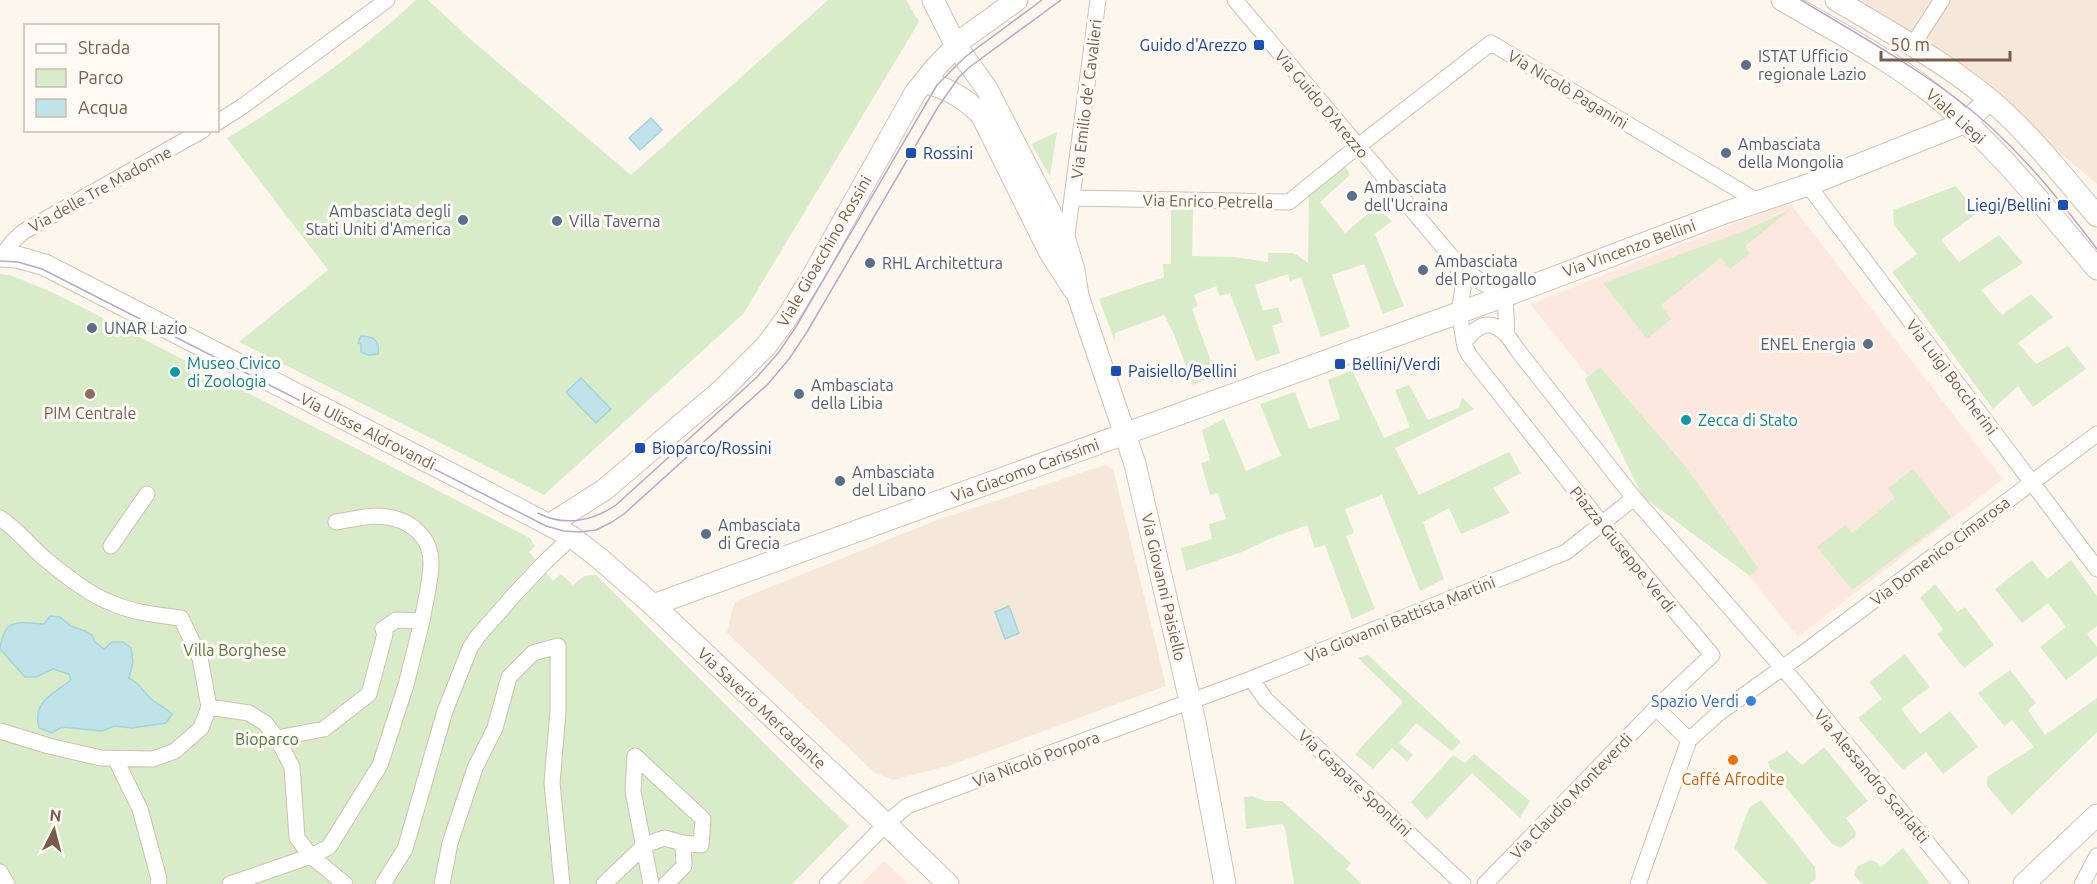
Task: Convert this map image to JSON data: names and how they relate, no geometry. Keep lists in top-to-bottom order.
{
  "streets": {
    "street": [
      "Via Nicolò Paganini",
      "Via Emilio de' Cavalieri",
      "Via Guido D'Arezzo",
      "Viale Liegi",
      "Via delle Tre Madonne",
      "Via Enrico Petrella",
      "Via Vincenzo Bellini",
      "Viale Gioacchino Rossini",
      "Via Luigi Boccherini",
      "Via Ulisse Aldrovandi",
      "Via Giacomo Carissimi",
      "Piazza Giuseppe Verdi",
      "Via Domenico Cimarosa",
      "Via Giovanni Paisiello",
      "Via Giovanni Battista Martini",
      "Via Saverio Mercadante",
      "Via Nicolò Porpora",
      "Via Alessandro Scarlatti",
      "Via Gaspare Spontini",
      "Via Claudio Monteverdi"
    ]
  },
  "crossings": [
    ["Via Nicolò Paganini", "Via Guido D'Arezzo"],
    ["Via Nicolò Paganini", "Via Enrico Petrella"],
    ["Via Nicolò Paganini", "Via Vincenzo Bellini"],
    ["Via Emilio de' Cavalieri", "Via Enrico Petrella"],
    ["Via Emilio de' Cavalieri", "Via Giovanni Paisiello"],
    ["Via Guido D'Arezzo", "Via Enrico Petrella"],
    ["Via Guido D'Arezzo", "Via Vincenzo Bellini"],
    ["Via Guido D'Arezzo", "Piazza Giuseppe Verdi"],
    ["Viale Liegi", "Via Vincenzo Bellini"],
    ["Via delle Tre Madonne", "Via Ulisse Aldrovandi"],
    ["Via Vincenzo Bellini", "Via Luigi Boccherini"],
    ["Via Vincenzo Bellini", "Via Giacomo Carissimi"],
    ["Via Vincenzo Bellini", "Piazza Giuseppe Verdi"],
    ["Via Vincenzo Bellini", "Via Giovanni Paisiello"],
    ["Viale Gioacchino Rossini", "Via Ulisse Aldrovandi"],
    ["Viale Gioacchino Rossini", "Via Giovanni Paisiello"],
    ["Via Luigi Boccherini", "Via Domenico Cimarosa"],
    ["Via Ulisse Aldrovandi", "Via Saverio Mercadante"],
    ["Via Giacomo Carissimi", "Via Giovanni Paisiello"],
    ["Via Giacomo Carissimi", "Via Saverio Mercadante"],
    ["Piazza Giuseppe Verdi", "Via Giovanni Battista Martini"],
    ["Piazza Giuseppe Verdi", "Via Claudio Monteverdi"],
    ["Via Domenico Cimarosa", "Via Alessandro Scarlatti"],
    ["Via Giovanni Paisiello", "Via Giovanni Battista Martini"],
    ["Via Giovanni Paisiello", "Via Nicolò Porpora"],
    ["Via Giovanni Battista Martini", "Via Nicolò Porpora"],
    ["Via Giovanni Battista Martini", "Via Gaspare Spontini"],
    ["Via Saverio Mercadante", "Via Nicolò Porpora"]
  ],
  "parks": ["Villa Borghese", "Bioparco"],
  "places": {
    "transit": [
      "Guido d'Arezzo",
      "Rossini",
      "Liegi/Bellini",
      "Bellini/Verdi",
      "Paisiello/Bellini",
      "Bioparco/Rossini"
    ],
    "other": [
      "ISTAT Ufficio regionale Lazio",
      "Ambasciata della Mongolia",
      "Ambasciata dell'Ucraina",
      "Ambasciata degli Stati Uniti d'America",
      "Villa Taverna",
      "RHL Architettura",
      "Ambasciata del Portogallo",
      "UNAR Lazio",
      "ENEL Energia",
      "Museo Civico di Zoologia",
      "PIM Centrale",
      "Ambasciata della Libia",
      "Zecca di Stato",
      "Ambasciata del Libano",
      "Ambasciata di Grecia",
      "Spazio Verdi",
      "Caffé Afrodite"
    ]
  },
  "legend": ["Strada", "Parco", "Acqua"],
  "scale_bar": "50 m",
  "north": "top"
}
